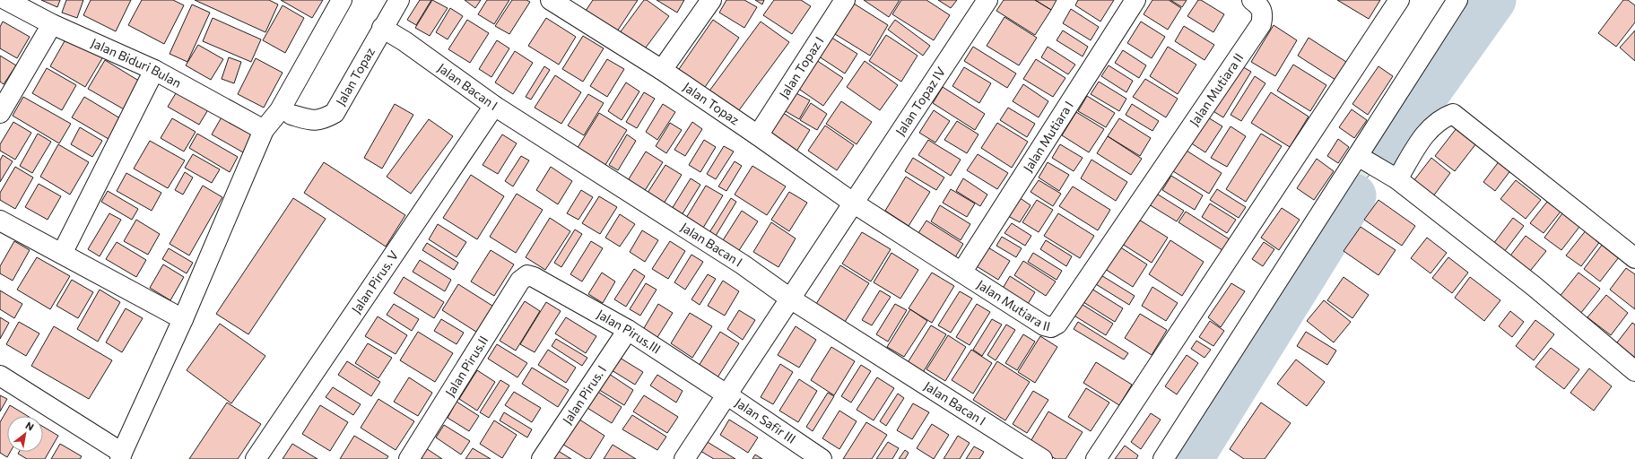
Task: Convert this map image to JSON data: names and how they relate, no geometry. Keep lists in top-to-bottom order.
{
  "streets": {
    "street": [
      "Jalan Biduri Bulan",
      "Jalan Topaz I",
      "Jalan Topaz",
      "Jalan Bacan I",
      "Jalan Mutiara II",
      "Jalan Topaz IV",
      "Jalan Mutiara I",
      "Jalan Pirus. V",
      "Jalan Pirus.III",
      "Jalan Pirus.II",
      "Jalan Pirus. I",
      "Jalan Safir III"
    ]
  },
  "crossings": [
    ["Jalan Topaz I", "Jalan Topaz"],
    ["Jalan Topaz", "Jalan Bacan I"],
    ["Jalan Topaz", "Jalan Mutiara II"],
    ["Jalan Topaz", "Jalan Topaz IV"],
    ["Jalan Bacan I", "Jalan Pirus. V"],
    ["Jalan Mutiara II", "Jalan Topaz IV"],
    ["Jalan Mutiara II", "Jalan Mutiara I"],
    ["Jalan Pirus.III", "Jalan Pirus.II"],
    ["Jalan Pirus.III", "Jalan Pirus. I"],
    ["Jalan Pirus.III", "Jalan Safir III"]
  ],
  "north": "top right"
}
